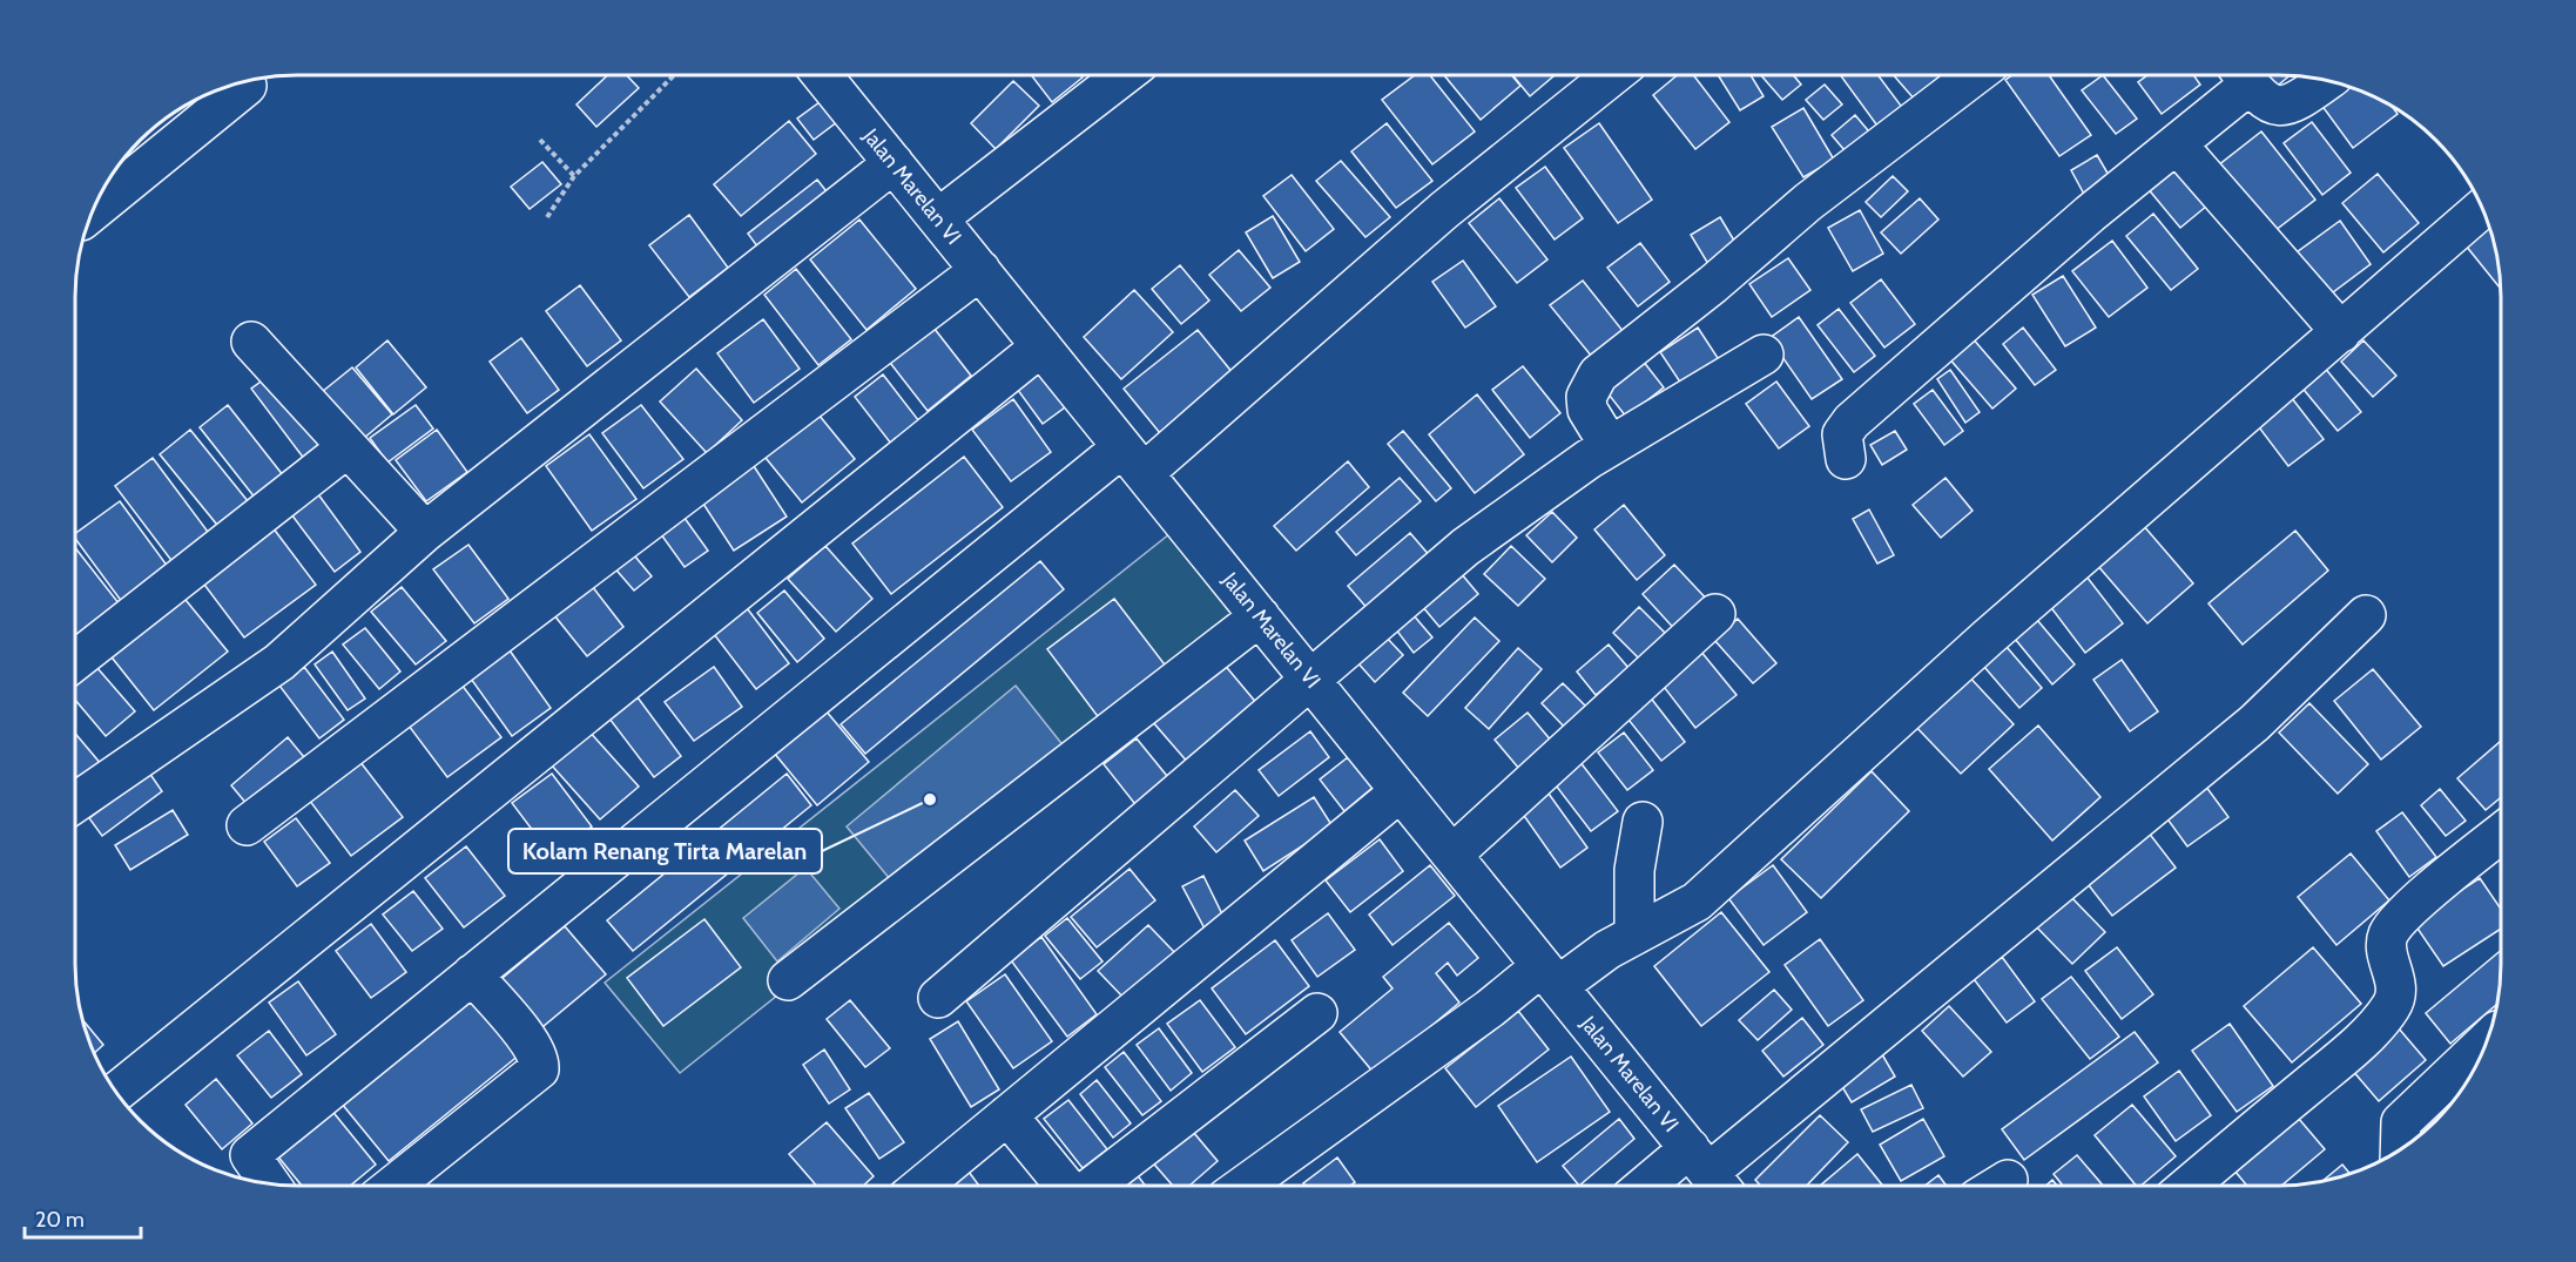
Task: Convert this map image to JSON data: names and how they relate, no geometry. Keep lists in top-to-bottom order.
{
  "streets": {
    "street": ["Jalan Marelan VI"]
  },
  "places": ["Kolam Renang Tirta Marelan"],
  "scale_bar": "20 m"
}
